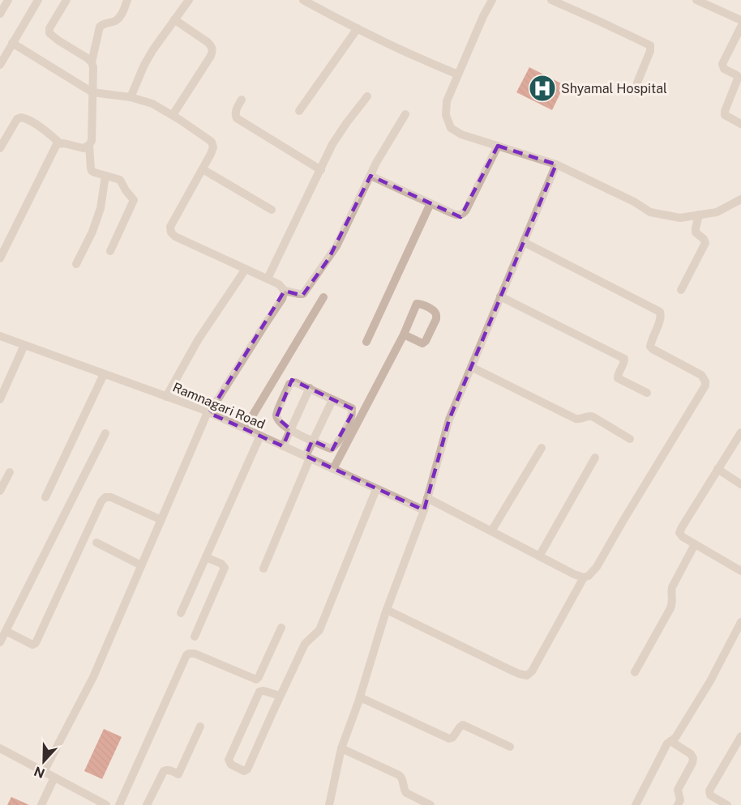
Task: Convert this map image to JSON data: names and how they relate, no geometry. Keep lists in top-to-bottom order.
{
  "streets": {
    "street": ["Ramnagari Road"]
  },
  "places": {
    "hospital": ["Shyamal Hospital"]
  },
  "north": "bottom"
}
